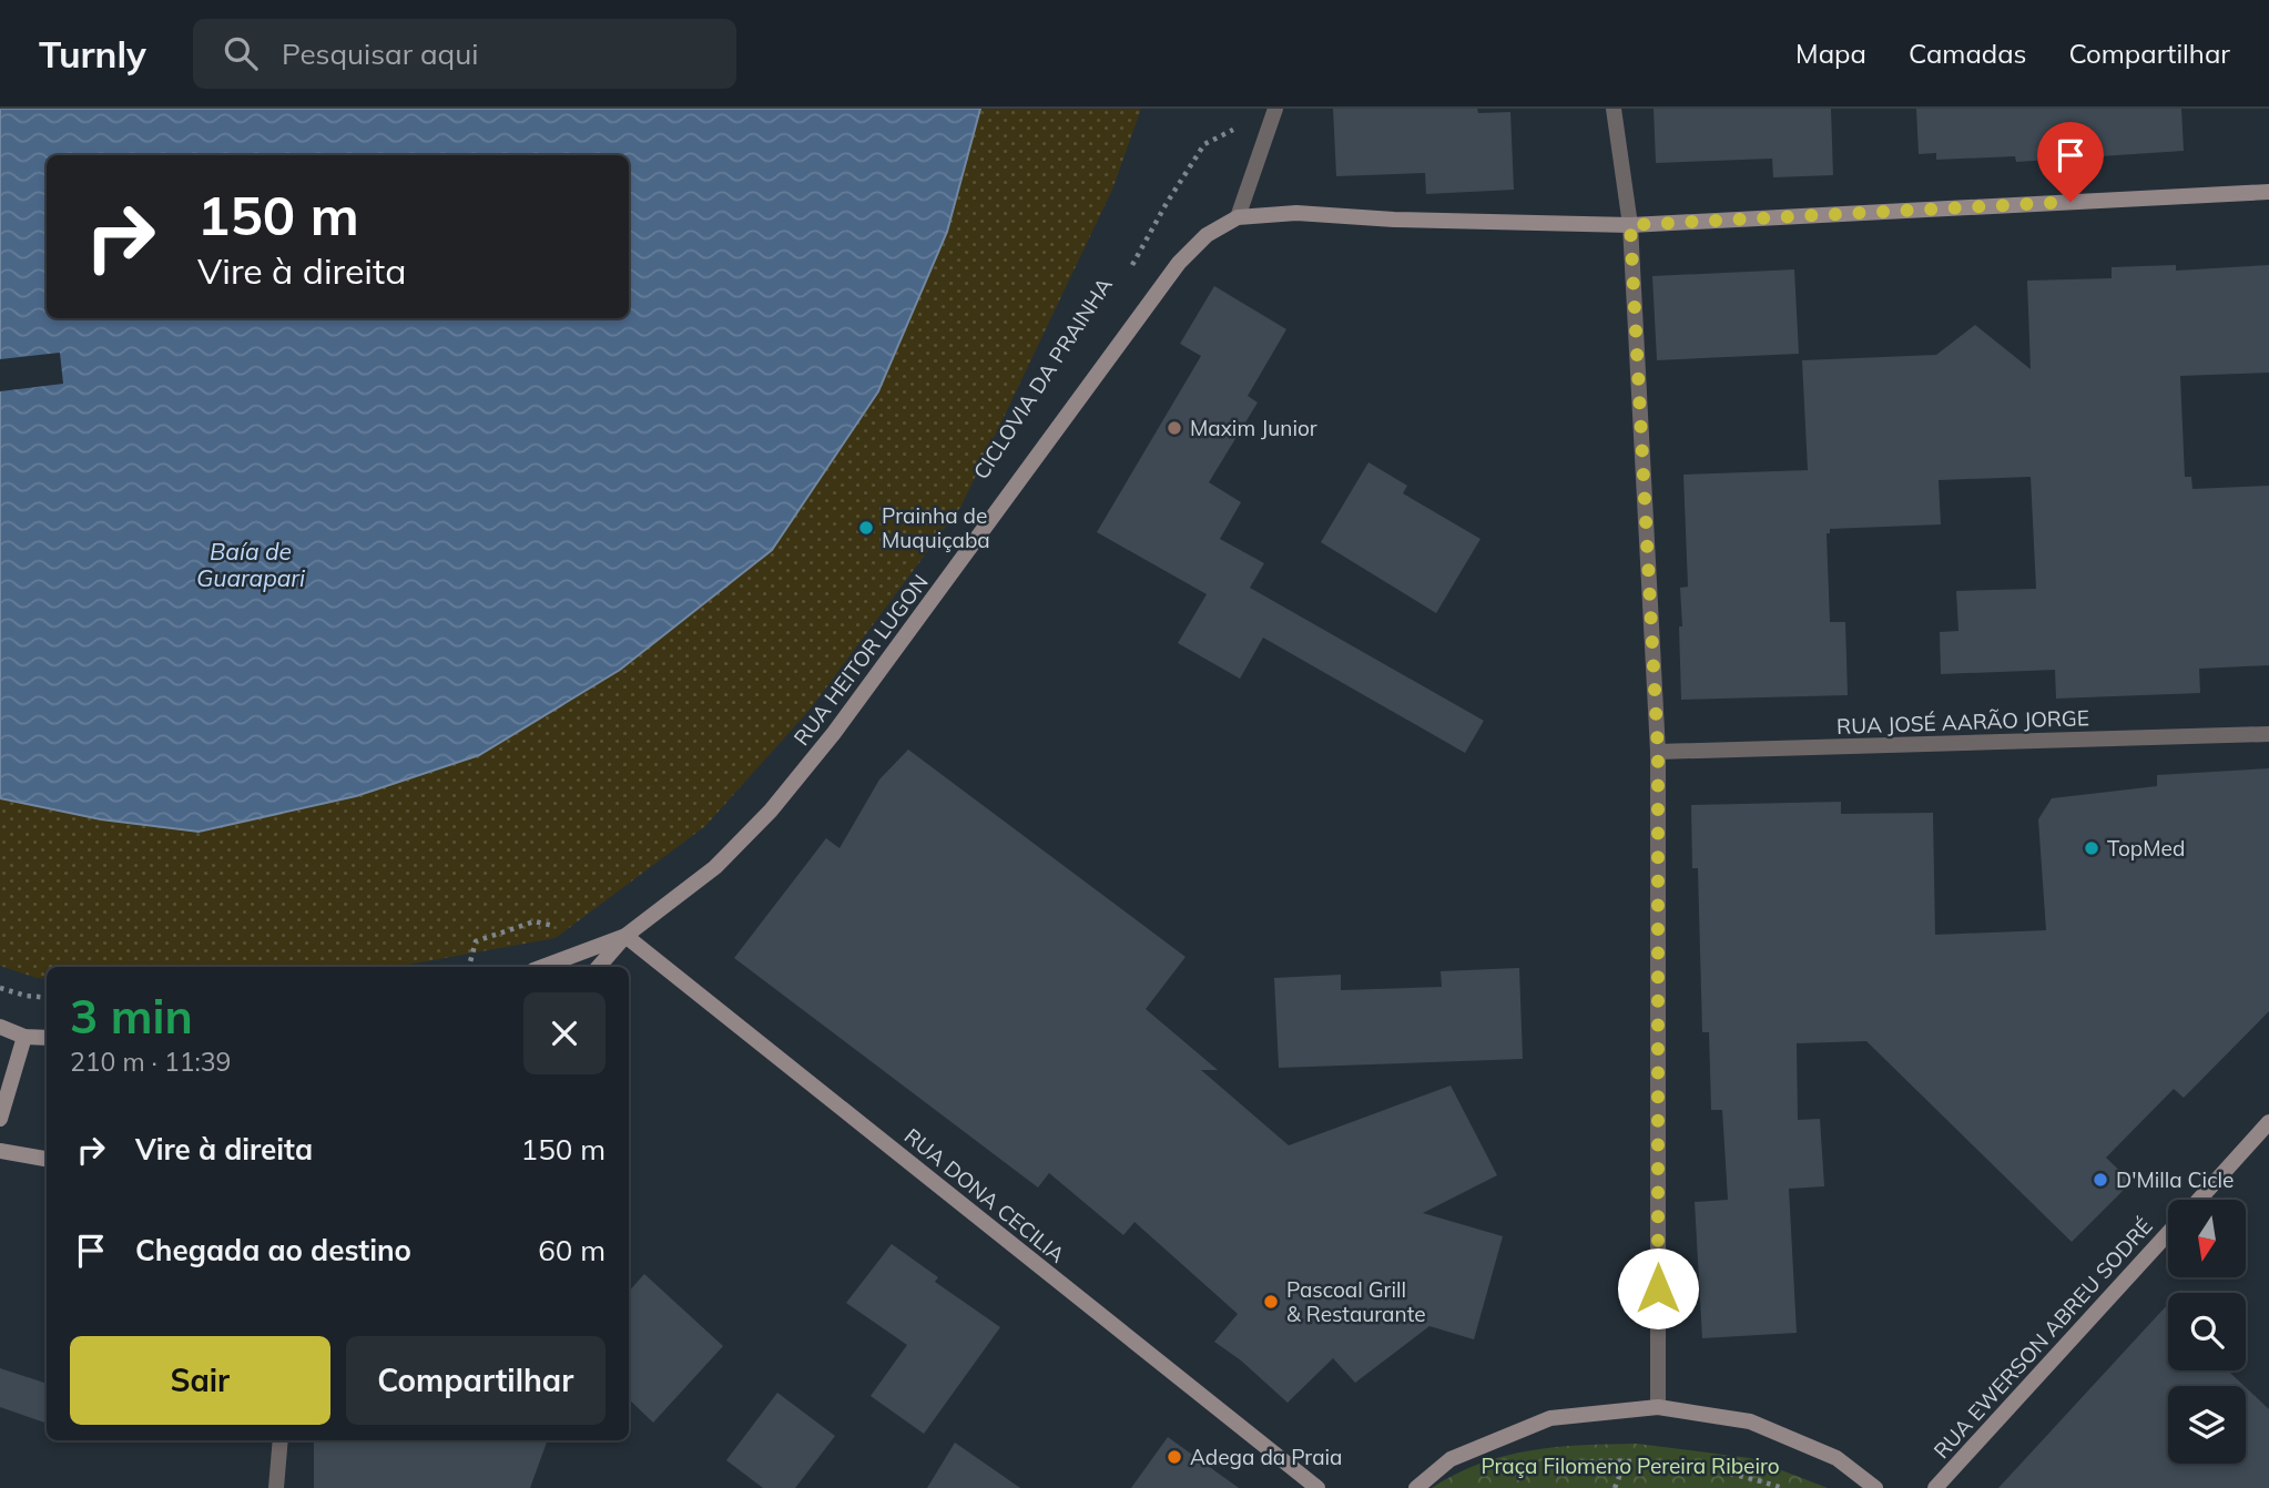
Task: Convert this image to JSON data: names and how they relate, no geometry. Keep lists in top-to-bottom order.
{
  "streets": {
    "street": [
      "RUA HEITOR LUGON",
      "RUA JOSÉ AARÃO JORGE",
      "RUA DONA CECILIA",
      "RUA EWERSON ABREU SODRÉ"
    ],
    "path": ["CICLOVIA DA PRAINHA"]
  },
  "crossings": [
    ["RUA HEITOR LUGON", "RUA DONA CECILIA"]
  ],
  "water": ["Baía de Guarapari"],
  "parks": ["Praça Filomeno Pereira Ribeiro"],
  "places": [
    "Maxim Junior",
    "Prainha de Muquiçaba",
    "TopMed",
    "D'Milla Cicle",
    "Pascoal Grill & Restaurante",
    "Adega da Praia"
  ],
  "north": "bottom",
  "page": {
    "header": "Turnly",
    "search": "Pesquisar aqui",
    "nav": ["Mapa", "Camadas", "Compartilhar"],
    "turn": ["150 m", "Vire à direita"],
    "heading": ["3 min", "210 m · 11:39"],
    "list": [
      {
        "name": "Vire à direita",
        "value": "150 m"
      },
      {
        "name": "Chegada ao destino",
        "value": "60 m"
      }
    ],
    "buttons": ["Sair", "Compartilhar"]
  }
}
